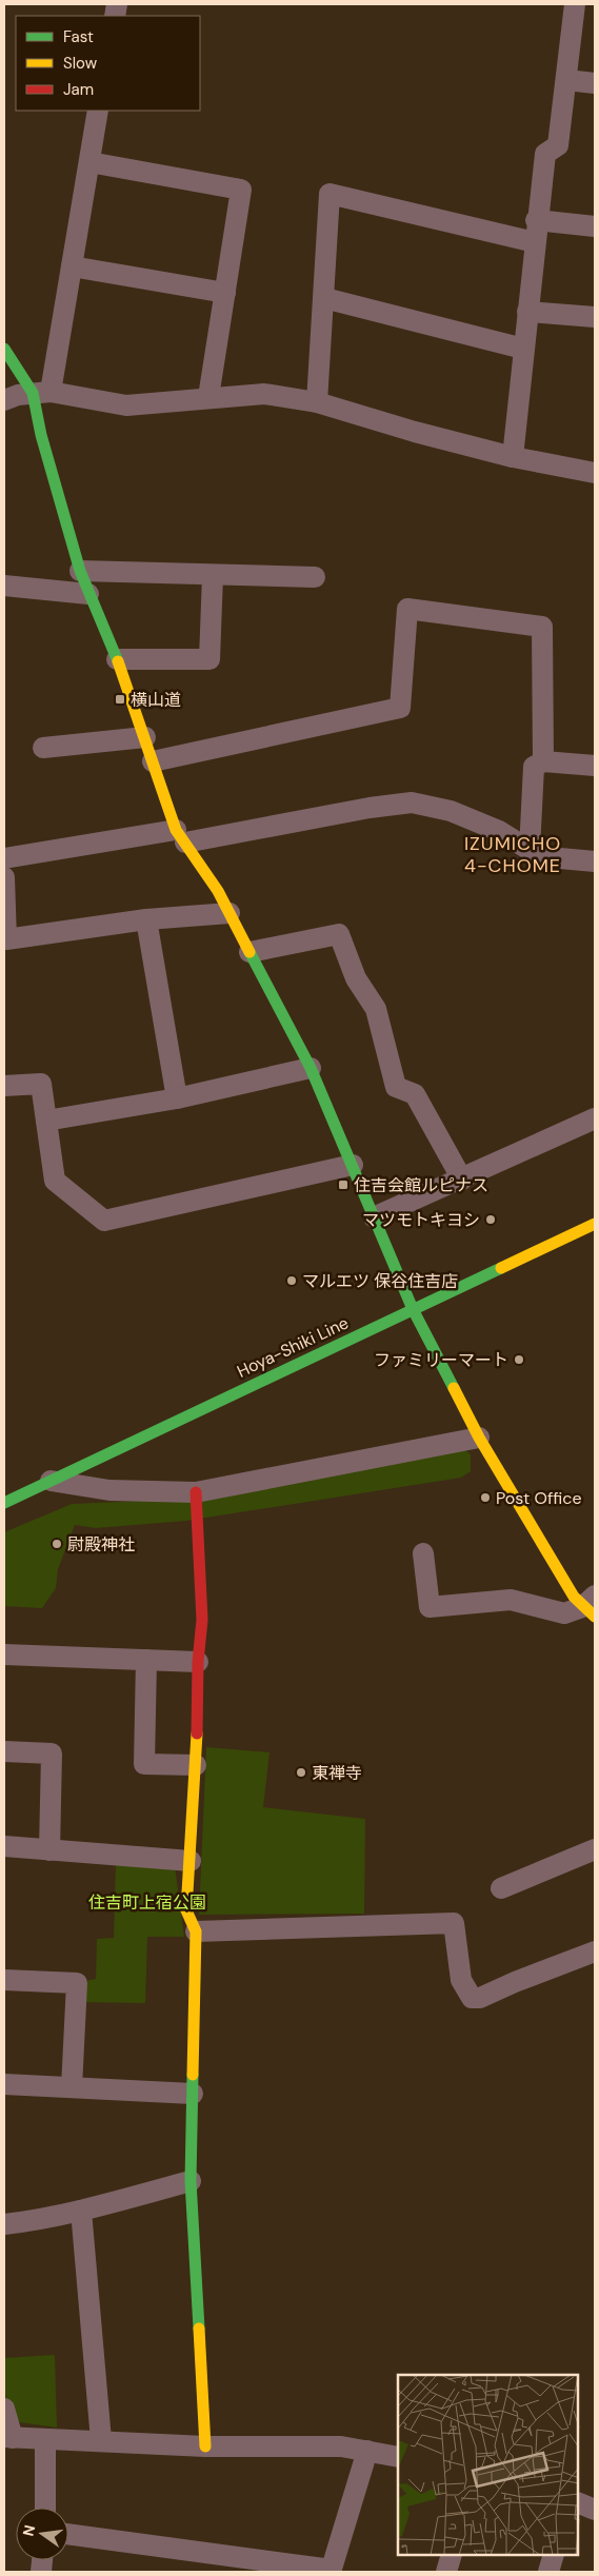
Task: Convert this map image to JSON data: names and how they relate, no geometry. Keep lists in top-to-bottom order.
{
  "streets": {
    "street": ["Hoya-Shiki Line"]
  },
  "districts": ["IZUMICHO 4-CHOME"],
  "parks": ["住吉町上宿公園"],
  "places": {
    "transit": ["横山道", "住吉会館ルピナス"],
    "other": [
      "マツモトキヨシ",
      "マルエツ 保谷住吉店",
      "ファミリーマート",
      "Post Office",
      "尉殿神社",
      "東禅寺"
    ]
  },
  "legend": ["Fast", "Slow", "Jam"],
  "north": "left"
}
